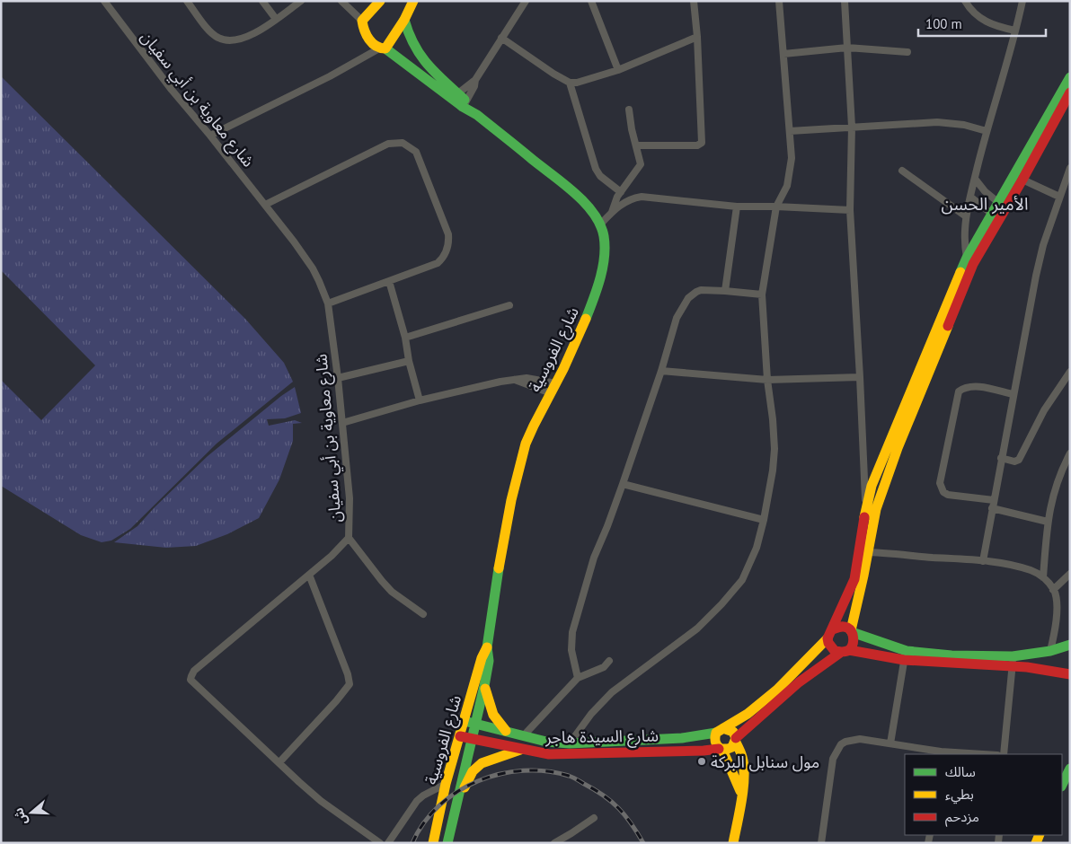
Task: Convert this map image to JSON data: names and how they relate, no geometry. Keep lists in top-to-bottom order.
{
  "streets": {
    "street": ["شارع معاوية بن أبي سفيان", "شارع الفروسية", "شارع السيدة هاجر"]
  },
  "crossings": [
    ["شارع الفروسية", "شارع السيدة هاجر"]
  ],
  "districts": ["الأمير الحسن"],
  "places": ["مول سنابل البركة"],
  "legend": ["سالك", "بطيء", "مزدحم"],
  "scale_bar": "100 m",
  "north": "left"
}
